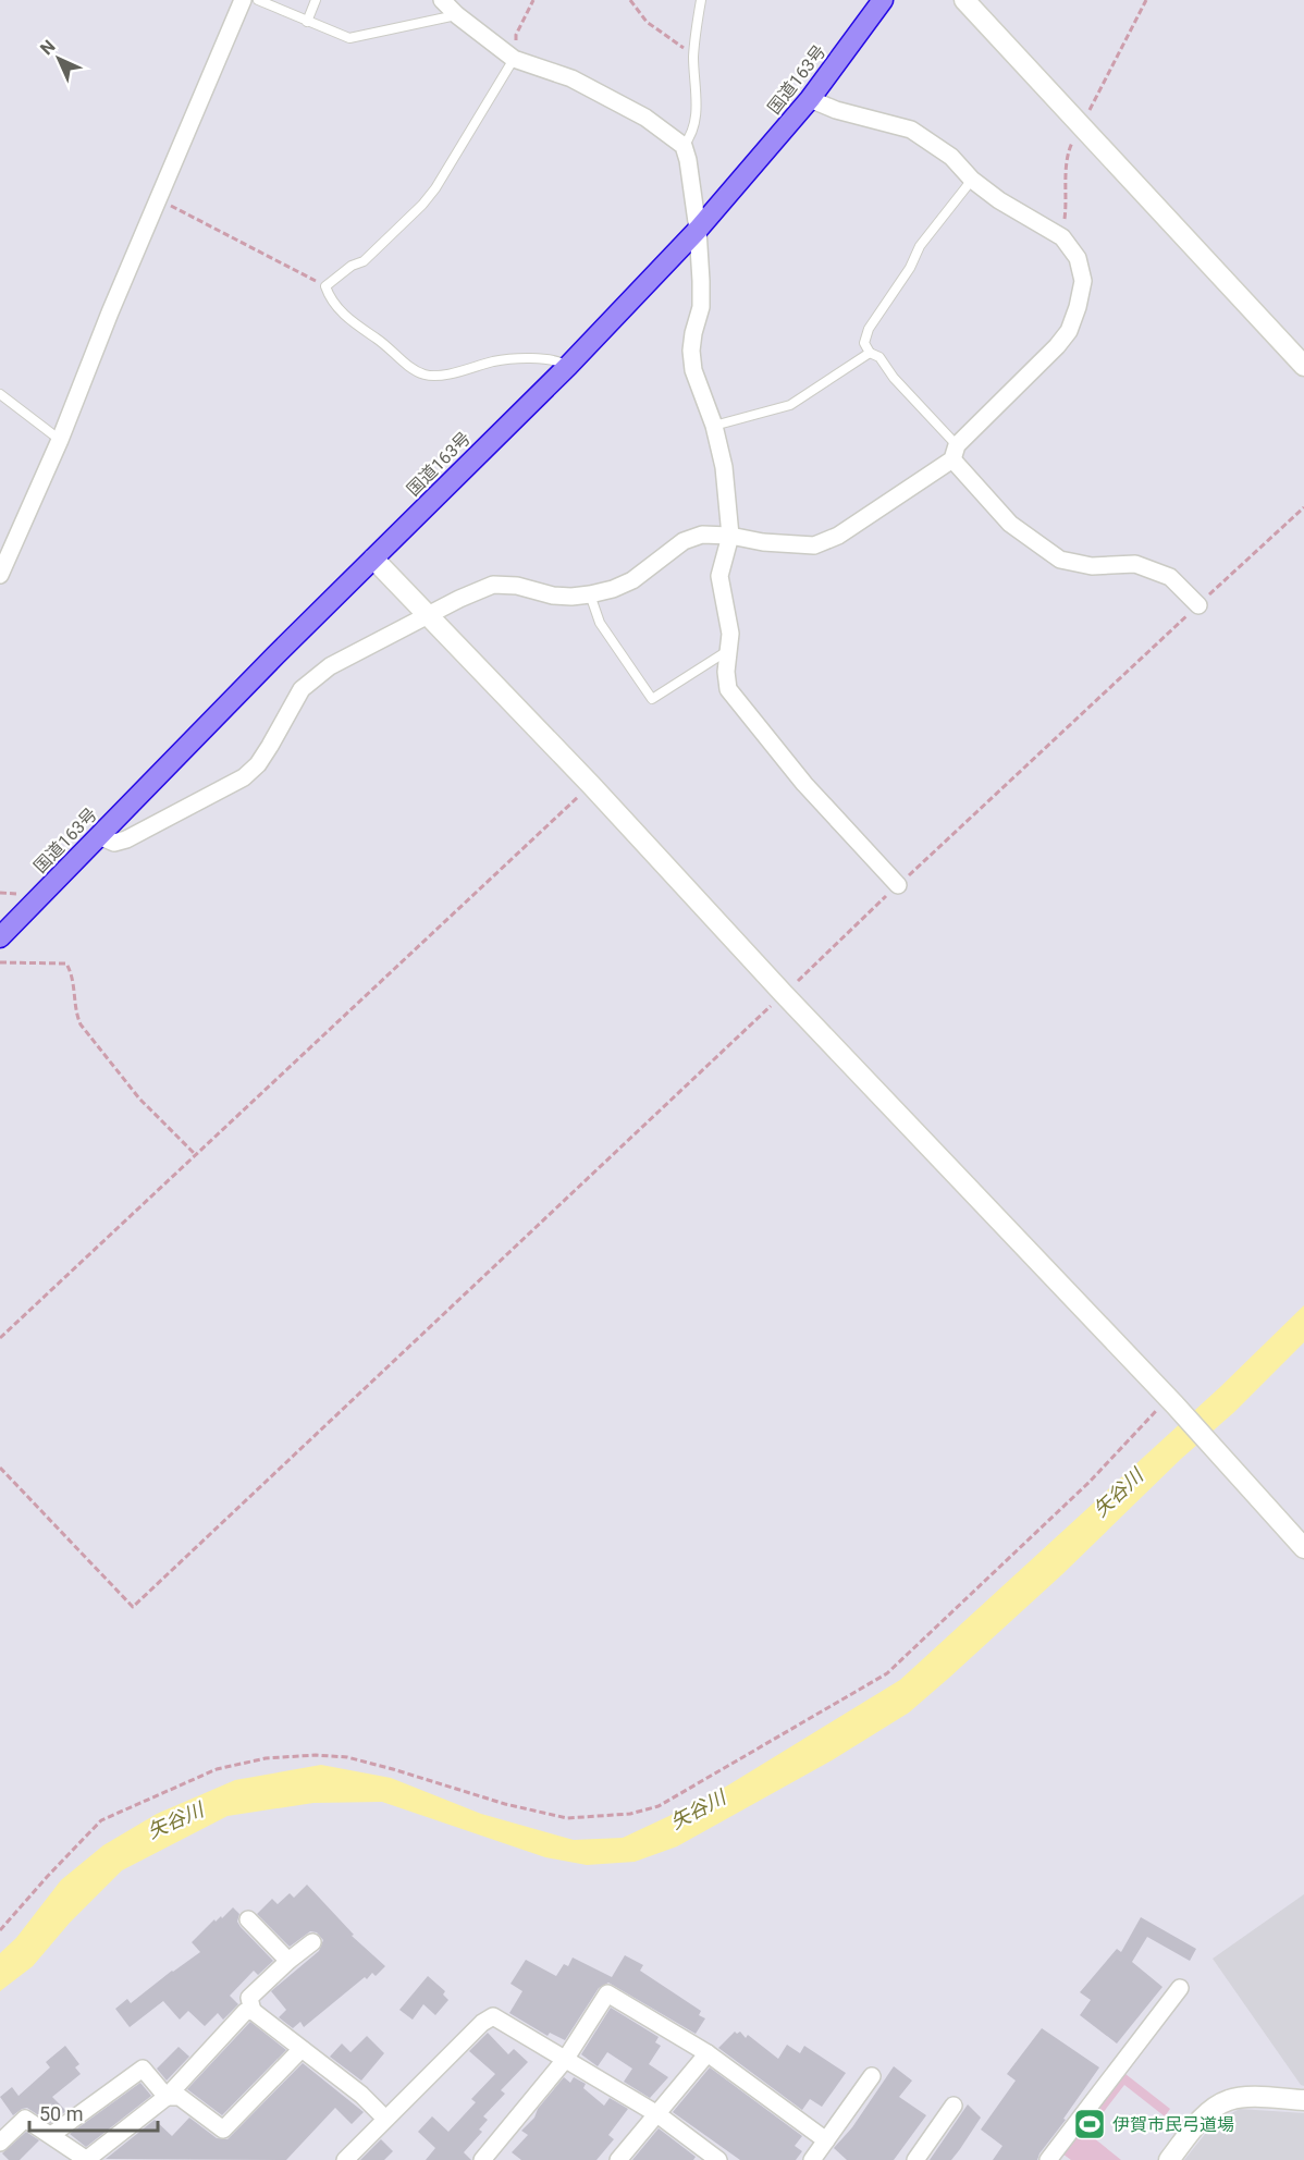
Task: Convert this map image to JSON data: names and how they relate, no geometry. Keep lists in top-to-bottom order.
{
  "streets": {
    "highway": ["国道163号"]
  },
  "water": ["矢谷川"],
  "places": {
    "sports": ["伊賀市民弓道場"]
  },
  "scale_bar": "50 m",
  "north": "top left"
}
